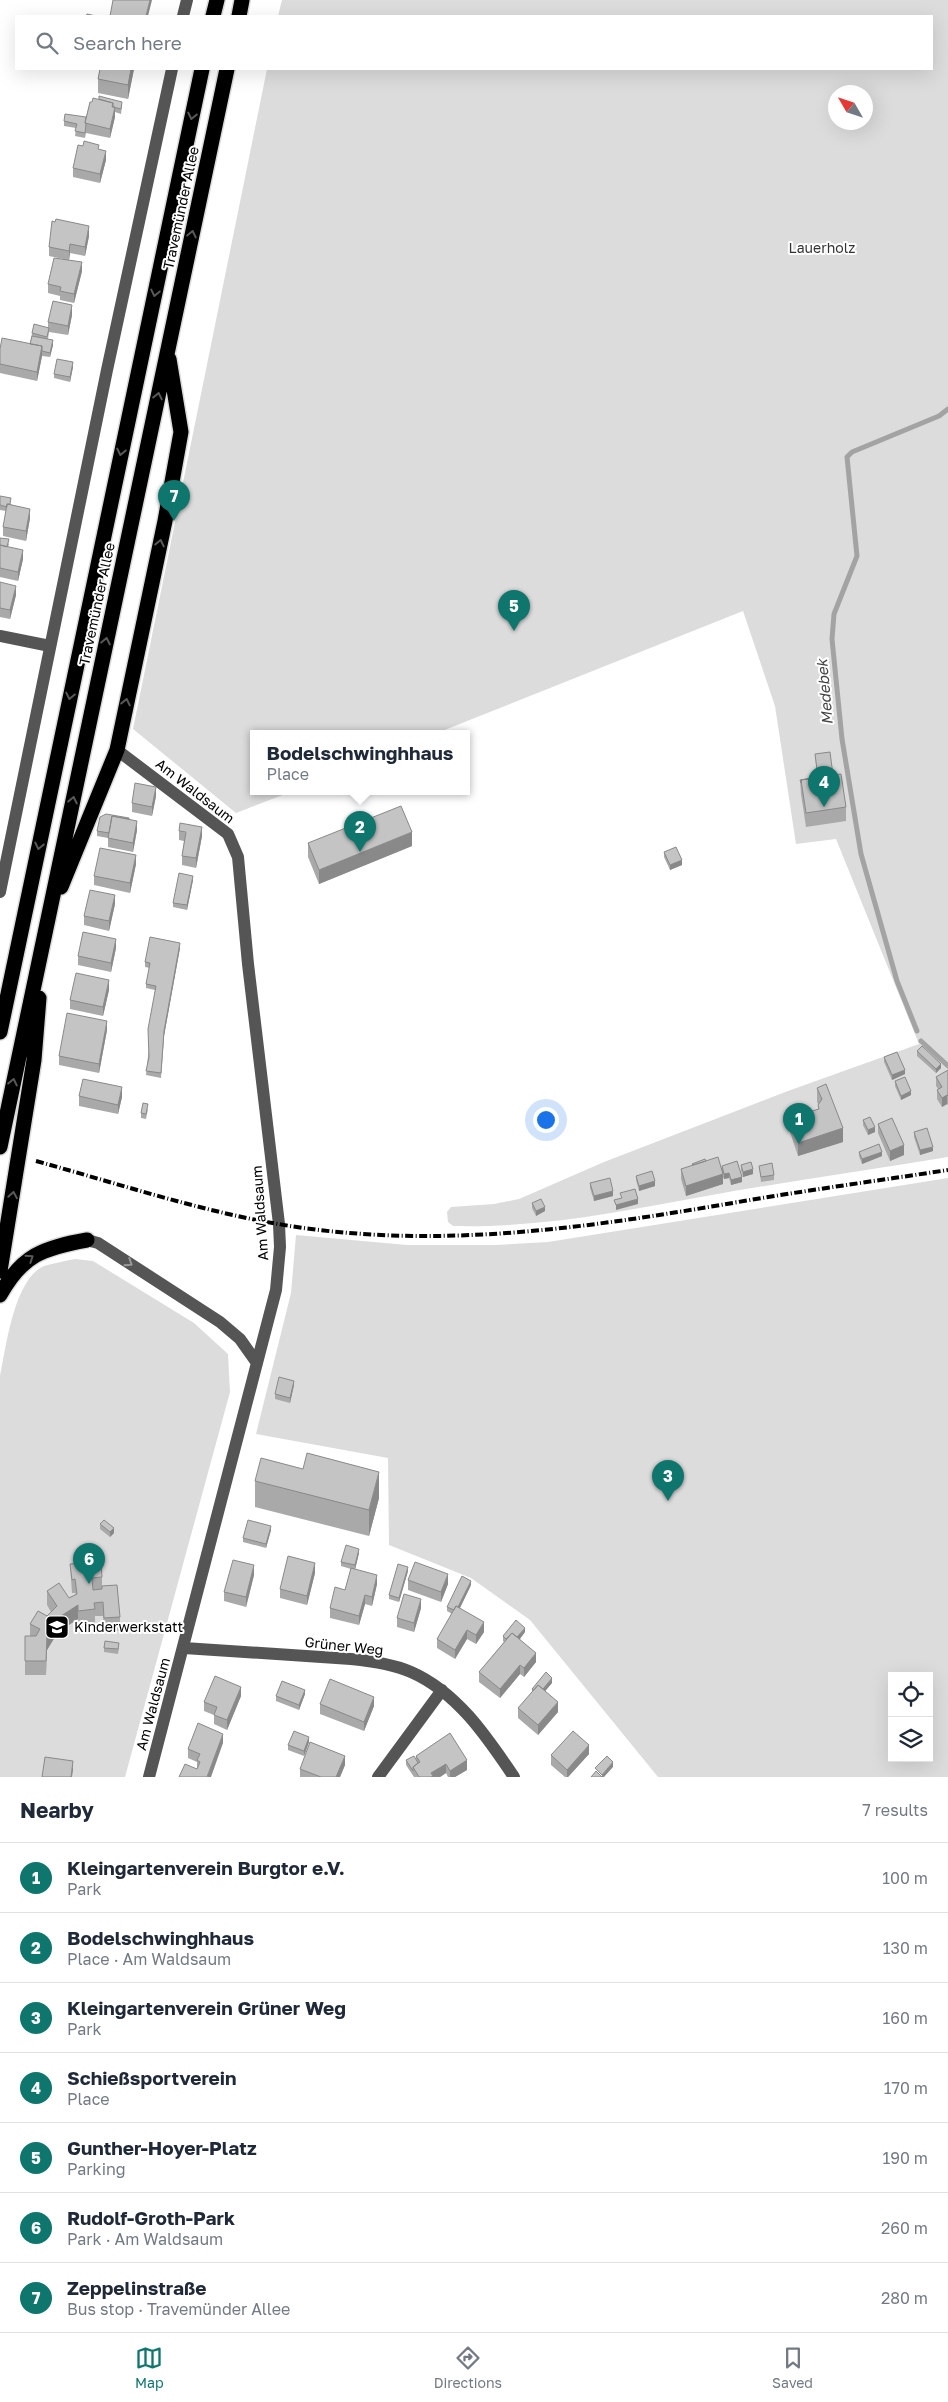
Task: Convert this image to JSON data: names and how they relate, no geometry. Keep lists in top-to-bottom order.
{
  "streets": {
    "highway": ["Travemünder Allee"],
    "street": ["Am Waldsaum", "Grüner Weg"]
  },
  "crossings": [
    ["Am Waldsaum", "Grüner Weg"]
  ],
  "water": ["Medebek"],
  "parks": ["Lauerholz"],
  "places": {
    "school or university": ["Kinderwerkstatt"]
  },
  "north": "top left",
  "page": {
    "search": "Search here",
    "pins": [
      "7",
      "5",
      "4",
      "2",
      "1",
      "3",
      "6"
    ],
    "popup": ["Bodelschwinghhaus", "Place"],
    "heading": ["Nearby", "7 results"],
    "list": [
      {
        "mark": "1",
        "name": "Kleingartenverein Burgtor e.V.",
        "note": "Park",
        "value": "100 m"
      },
      {
        "mark": "2",
        "name": "Bodelschwinghhaus",
        "note": "Place · Am Waldsaum",
        "value": "130 m"
      },
      {
        "mark": "3",
        "name": "Kleingartenverein Grüner Weg",
        "note": "Park",
        "value": "160 m"
      },
      {
        "mark": "4",
        "name": "Schießsportverein",
        "note": "Place",
        "value": "170 m"
      },
      {
        "mark": "5",
        "name": "Gunther-Hoyer-Platz",
        "note": "Parking",
        "value": "190 m"
      },
      {
        "mark": "6",
        "name": "Rudolf-Groth-Park",
        "note": "Park · Am Waldsaum",
        "value": "260 m"
      },
      {
        "mark": "7",
        "name": "Zeppelinstraße",
        "note": "Bus stop · Travemünder Allee",
        "value": "280 m"
      }
    ],
    "nav": ["Map", "Directions", "Saved"]
  }
}
